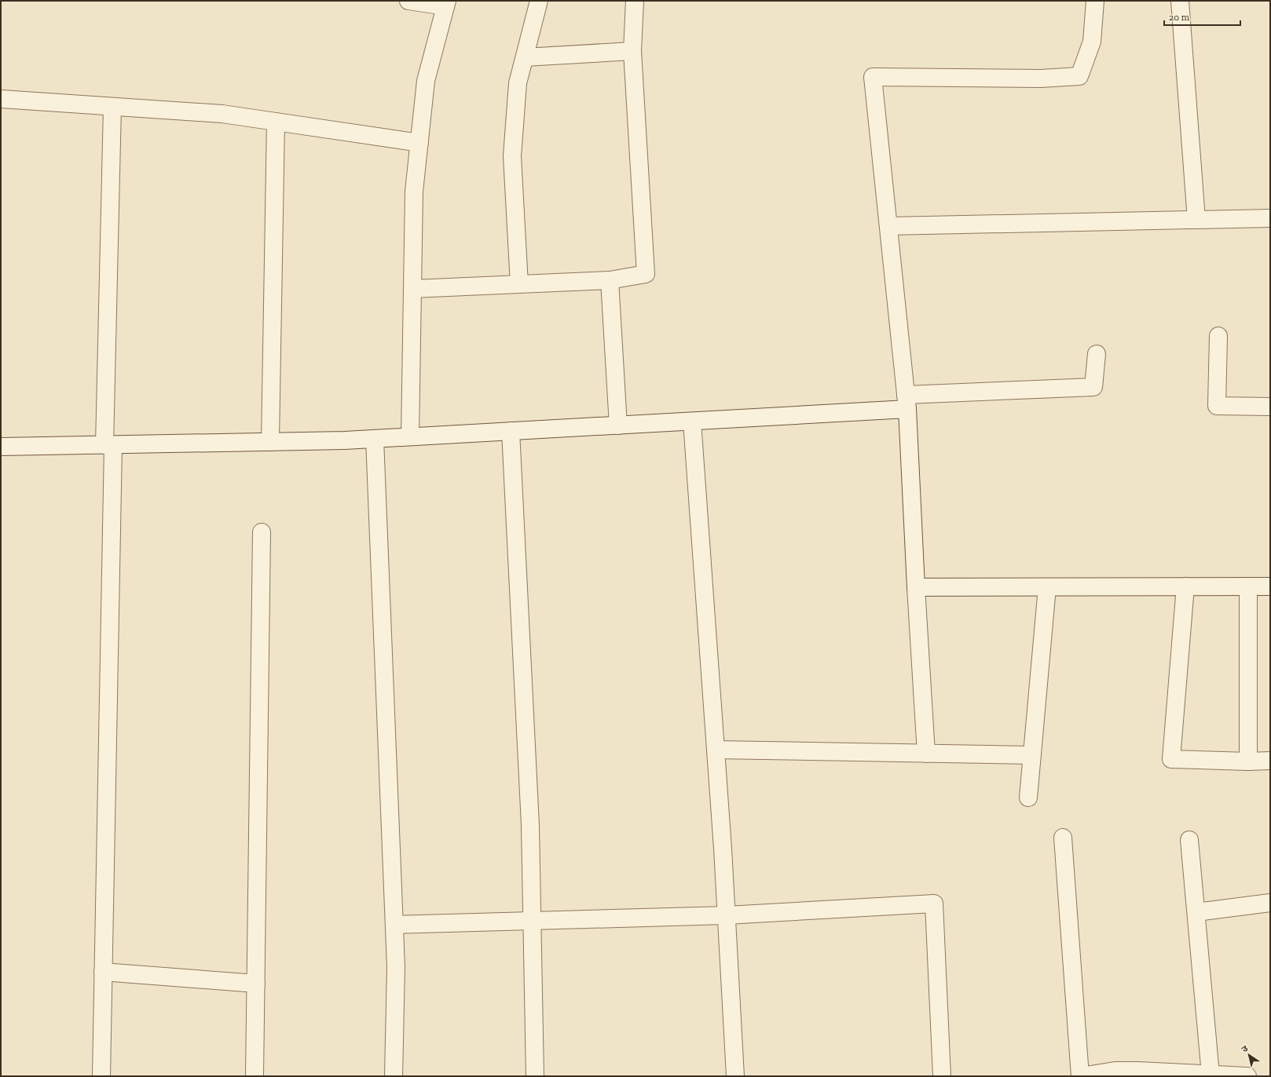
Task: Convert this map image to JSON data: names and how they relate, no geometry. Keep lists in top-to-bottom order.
{
  "scale_bar": "20 m",
  "north": "top left"
}
